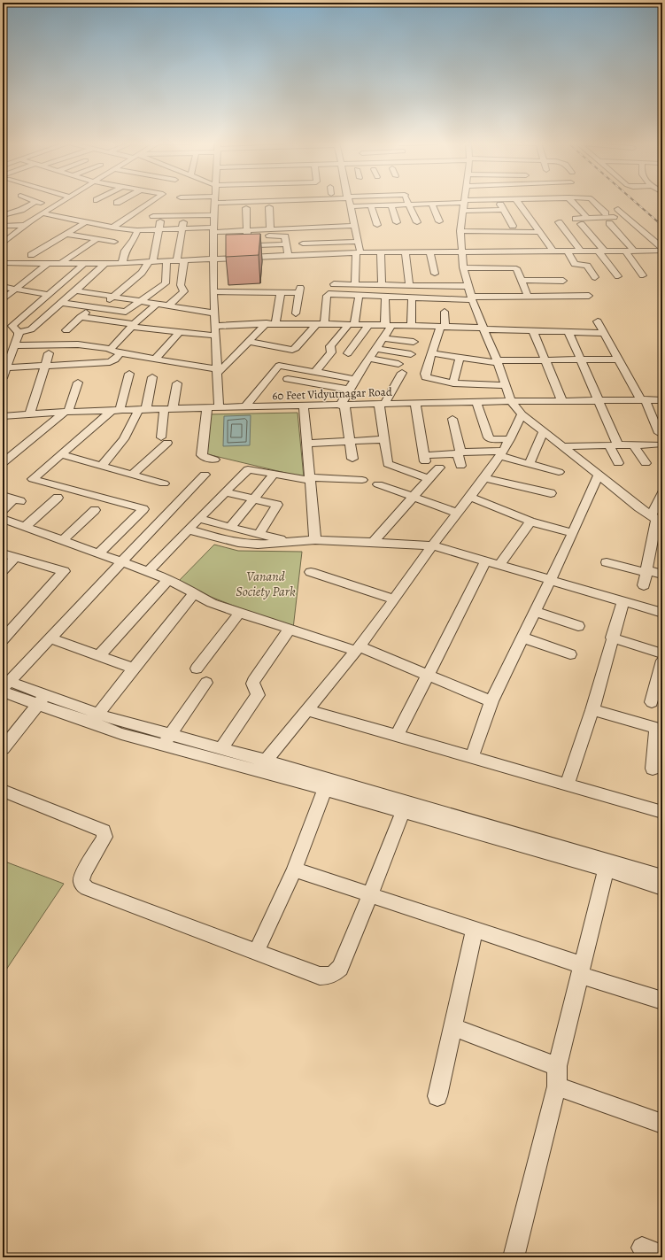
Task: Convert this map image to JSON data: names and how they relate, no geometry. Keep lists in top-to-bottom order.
{
  "streets": {
    "street": ["60 Feet Vidyutnagar Road"]
  },
  "parks": ["Vanand Society Park"]
}
